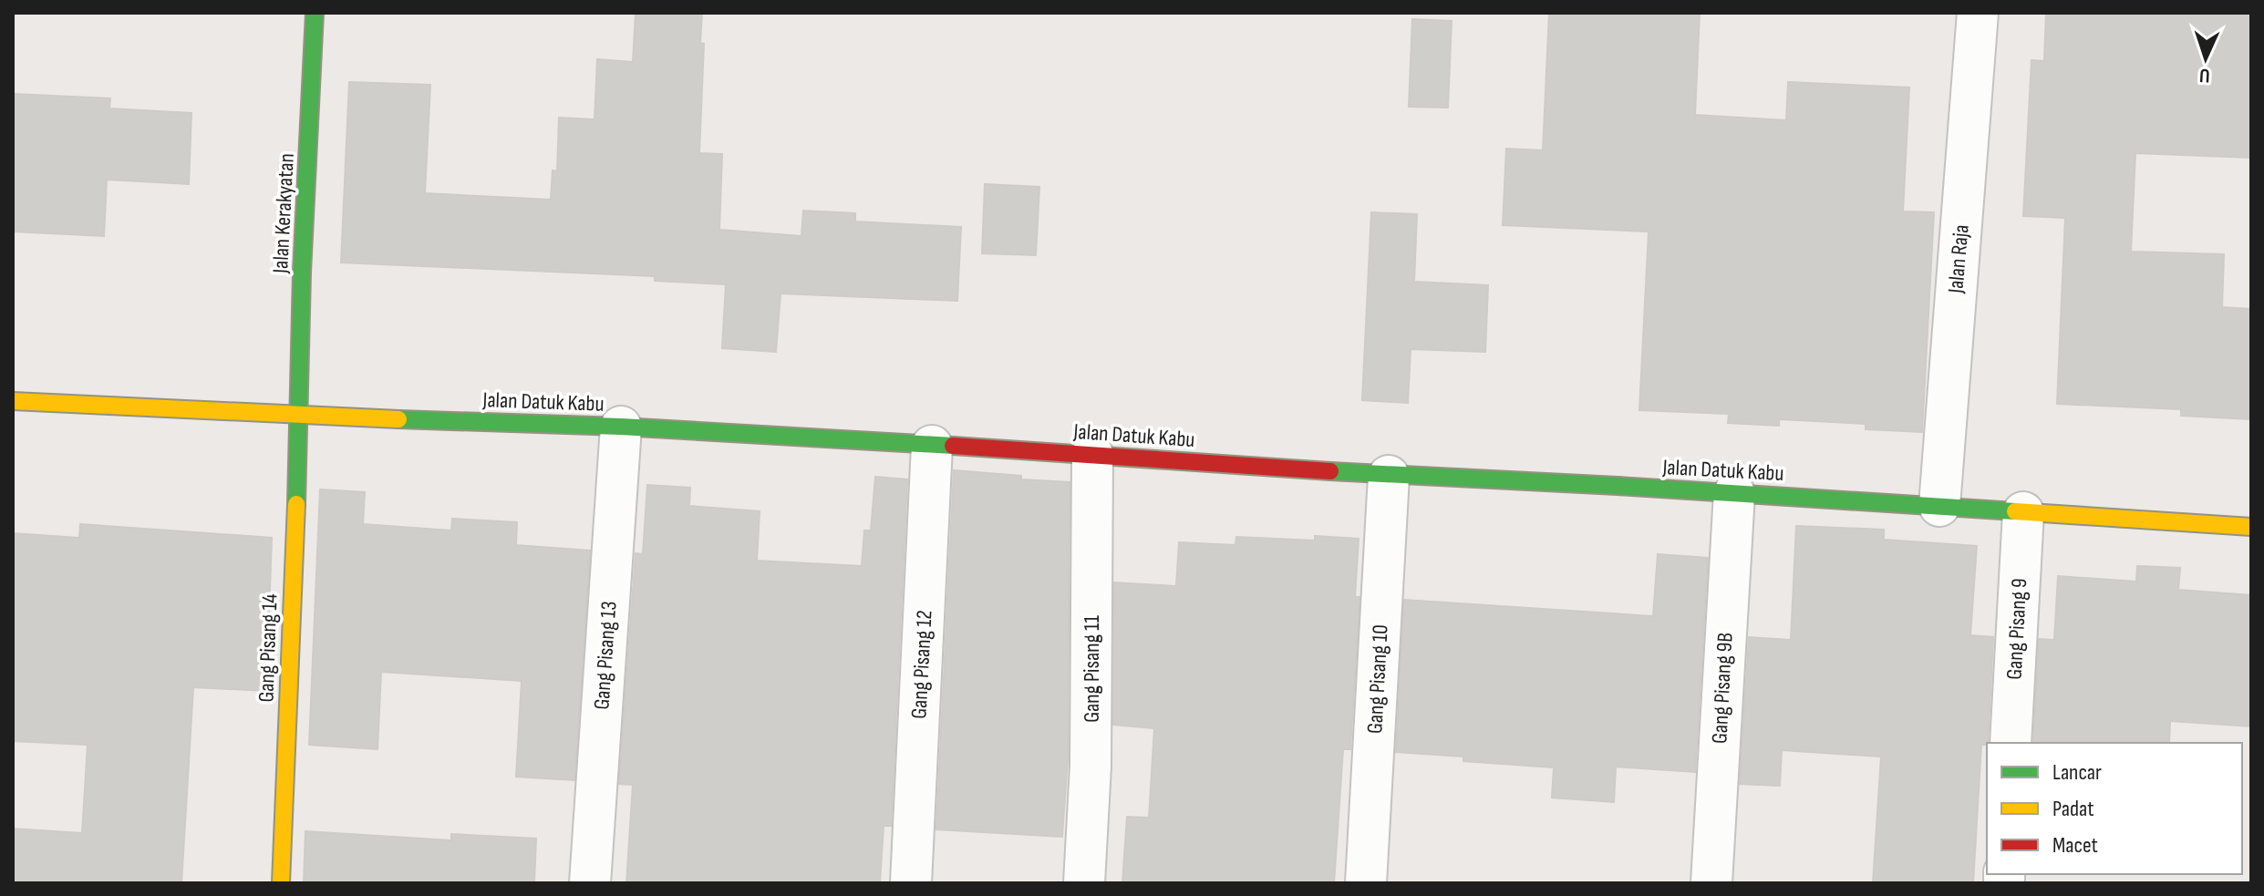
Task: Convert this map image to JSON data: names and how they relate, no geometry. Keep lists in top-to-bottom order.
{
  "streets": {
    "street": [
      "Jalan Kerakyatan",
      "Jalan Raja",
      "Jalan Datuk Kabu",
      "Gang Pisang 9",
      "Gang Pisang 14",
      "Gang Pisang 13",
      "Gang Pisang 12",
      "Gang Pisang 11",
      "Gang Pisang 10",
      "Gang Pisang 9B"
    ]
  },
  "crossings": [
    ["Jalan Kerakyatan", "Jalan Datuk Kabu"],
    ["Jalan Kerakyatan", "Gang Pisang 14"],
    ["Jalan Raja", "Jalan Datuk Kabu"],
    ["Jalan Datuk Kabu", "Gang Pisang 9"],
    ["Jalan Datuk Kabu", "Gang Pisang 14"],
    ["Jalan Datuk Kabu", "Gang Pisang 13"],
    ["Jalan Datuk Kabu", "Gang Pisang 12"],
    ["Jalan Datuk Kabu", "Gang Pisang 11"],
    ["Jalan Datuk Kabu", "Gang Pisang 10"],
    ["Jalan Datuk Kabu", "Gang Pisang 9B"]
  ],
  "legend": ["Lancar", "Padat", "Macet"],
  "north": "bottom"
}
